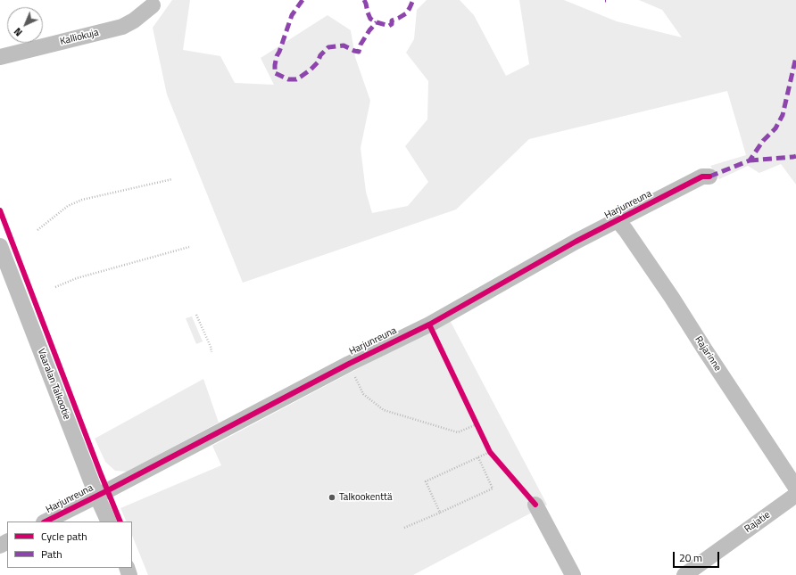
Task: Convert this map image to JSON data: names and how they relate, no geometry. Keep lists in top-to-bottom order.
{
  "streets": {
    "street": [
      "Kalliokuja",
      "Harjunreuna",
      "Rajarinne",
      "Vaaralan Talkootie",
      "Rajatie"
    ]
  },
  "crossings": [
    ["Harjunreuna", "Rajarinne"],
    ["Harjunreuna", "Vaaralan Talkootie"]
  ],
  "places": ["Talkookenttä"],
  "legend": ["Cycle path", "Path"],
  "scale_bar": "20 m",
  "north": "bottom left"
}
